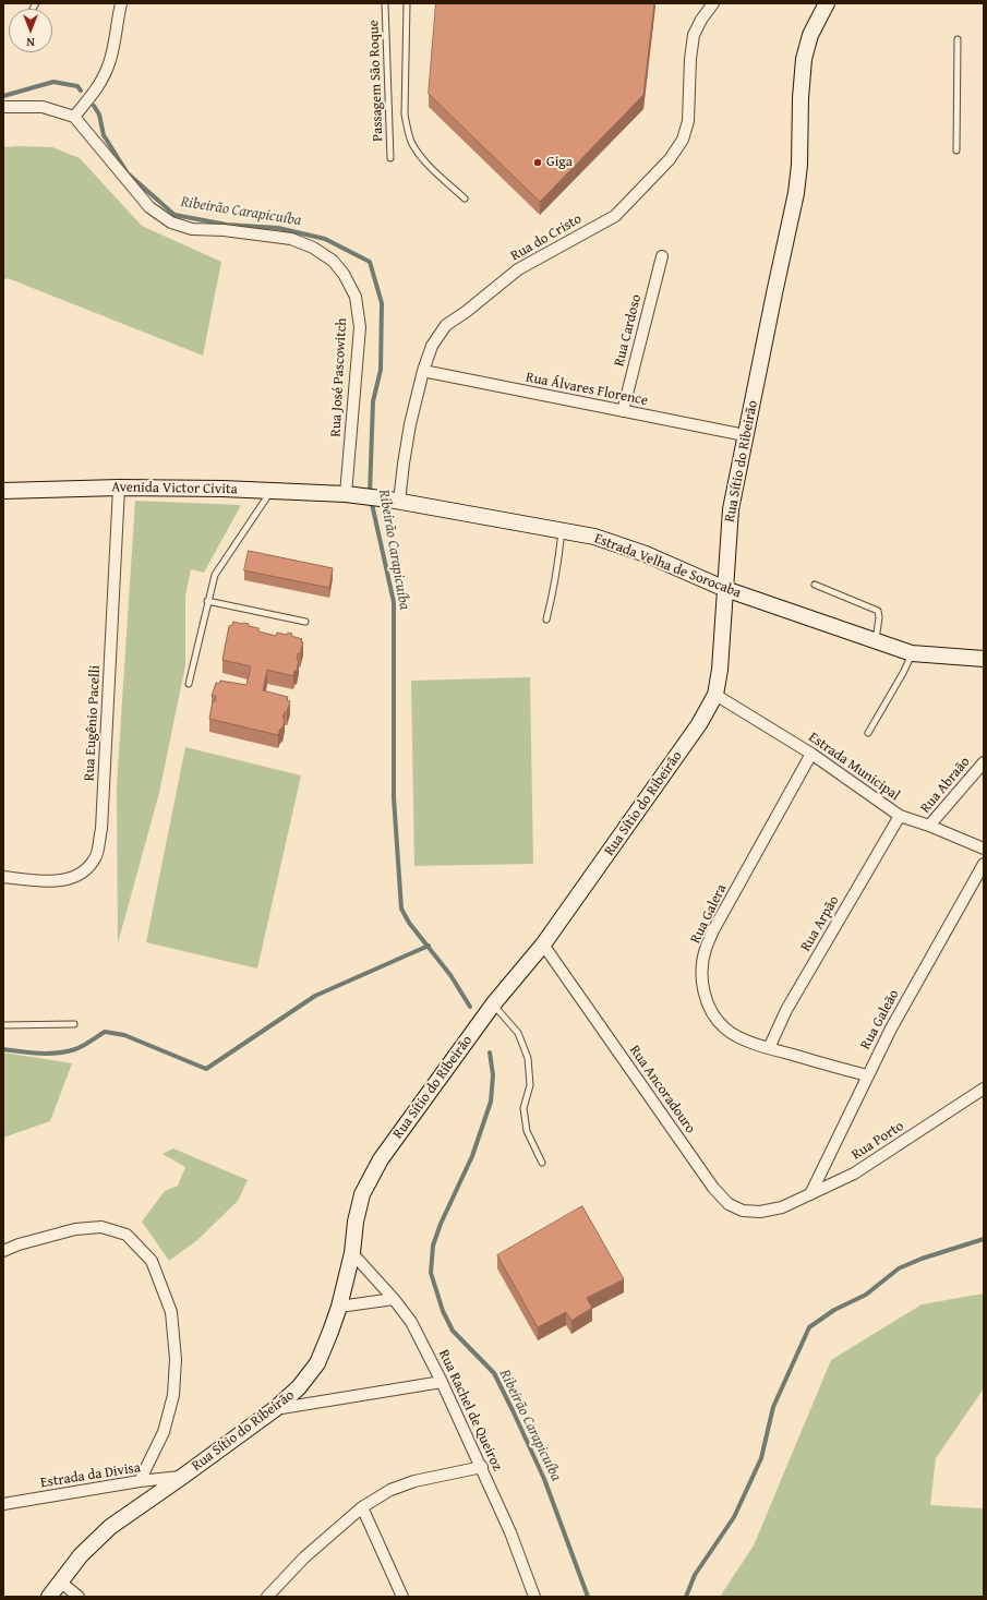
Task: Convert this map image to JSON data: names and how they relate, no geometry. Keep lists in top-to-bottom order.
{
  "streets": {
    "main road": ["Rua Sítio do Ribeirão", "Avenida Victor Civita", "Estrada Velha de Sorocaba"],
    "street": [
      "Rua do Cristo",
      "Rua Cardoso",
      "Rua José Pascowitch",
      "Rua Álvares Florence",
      "Rua Eugênio Pacelli",
      "Estrada Municipal",
      "Rua Abraão",
      "Rua Galera",
      "Rua Arpão",
      "Rua Galeão",
      "Rua Ancoradouro",
      "Rua Porto",
      "Rua Rachel de Queiroz",
      "Estrada da Divisa"
    ],
    "lane": ["Passagem São Roque"]
  },
  "crossings": [
    ["Rua do Cristo", "Rua Álvares Florence"],
    ["Rua do Cristo", "Estrada Velha de Sorocaba"],
    ["Rua Cardoso", "Rua Álvares Florence"],
    ["Rua José Pascowitch", "Avenida Victor Civita"],
    ["Rua José Pascowitch", "Estrada Velha de Sorocaba"],
    ["Rua Álvares Florence", "Rua Sítio do Ribeirão"],
    ["Rua Sítio do Ribeirão", "Estrada Velha de Sorocaba"],
    ["Rua Sítio do Ribeirão", "Estrada Municipal"],
    ["Rua Sítio do Ribeirão", "Rua Ancoradouro"],
    ["Rua Sítio do Ribeirão", "Rua Rachel de Queiroz"],
    ["Rua Sítio do Ribeirão", "Estrada da Divisa"],
    ["Avenida Victor Civita", "Estrada Velha de Sorocaba"],
    ["Avenida Victor Civita", "Rua Eugênio Pacelli"],
    ["Estrada Municipal", "Rua Abraão"],
    ["Estrada Municipal", "Rua Galera"],
    ["Estrada Municipal", "Rua Arpão"],
    ["Rua Galera", "Rua Arpão"],
    ["Rua Galera", "Rua Galeão"],
    ["Rua Galeão", "Rua Porto"],
    ["Rua Ancoradouro", "Rua Porto"]
  ],
  "water": ["Ribeirão Carapicuíba"],
  "places": ["Giga"],
  "north": "bottom"
}
